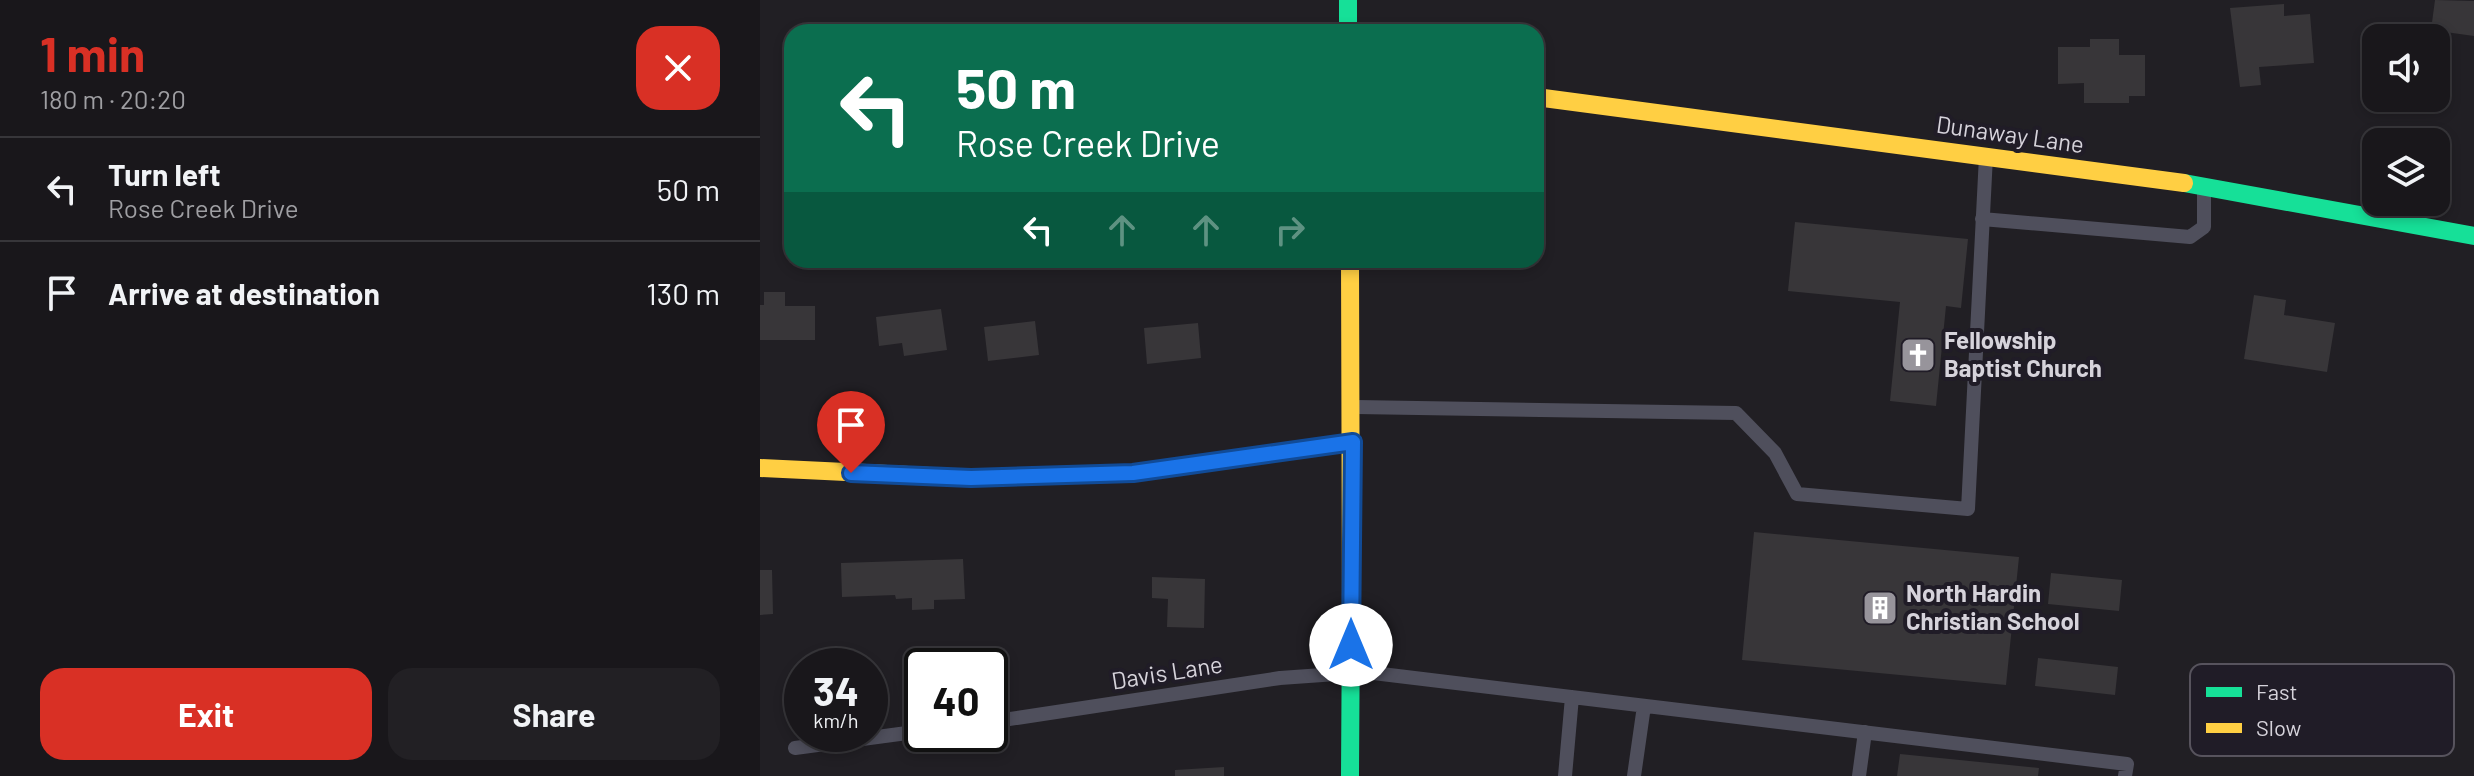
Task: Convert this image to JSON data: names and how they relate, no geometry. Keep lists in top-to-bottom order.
{
  "streets": {
    "street": ["Dunaway Lane"],
    "lane": ["Davis Lane"]
  },
  "places": {
    "church": ["Fellowship Baptist Church"],
    "building": ["North Hardin Christian School"]
  },
  "legend": ["Fast", "Slow"],
  "page": {
    "heading": ["1 min", "180 m · 20:20"],
    "turn": ["50 m", "Rose Creek Drive"],
    "list": [
      {
        "name": "Turn left",
        "note": "Rose Creek Drive",
        "value": "50 m"
      },
      {
        "name": "Arrive at destination",
        "value": "130 m"
      }
    ],
    "speed": "34 km/h",
    "limit": "40",
    "buttons": ["Exit", "Share"]
  }
}
